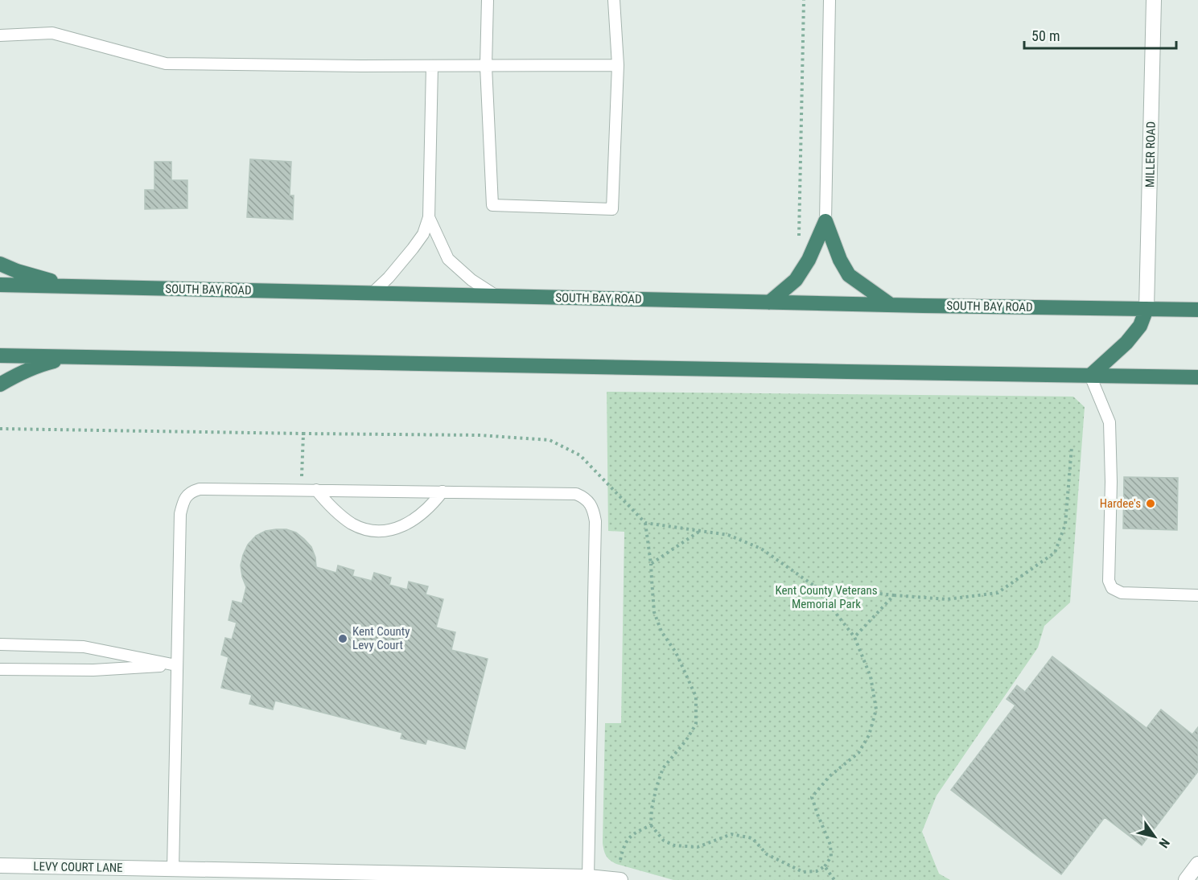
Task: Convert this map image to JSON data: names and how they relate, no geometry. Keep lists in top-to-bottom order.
{
  "streets": {
    "highway": ["SOUTH BAY ROAD"],
    "street": ["MILLER ROAD", "LEVY COURT LANE"]
  },
  "crossings": [
    ["MILLER ROAD", "SOUTH BAY ROAD"]
  ],
  "parks": ["Kent County Veterans Memorial Park"],
  "places": ["Hardee's", "Kent County Levy Court"],
  "scale_bar": "50 m",
  "north": "bottom right"
}
